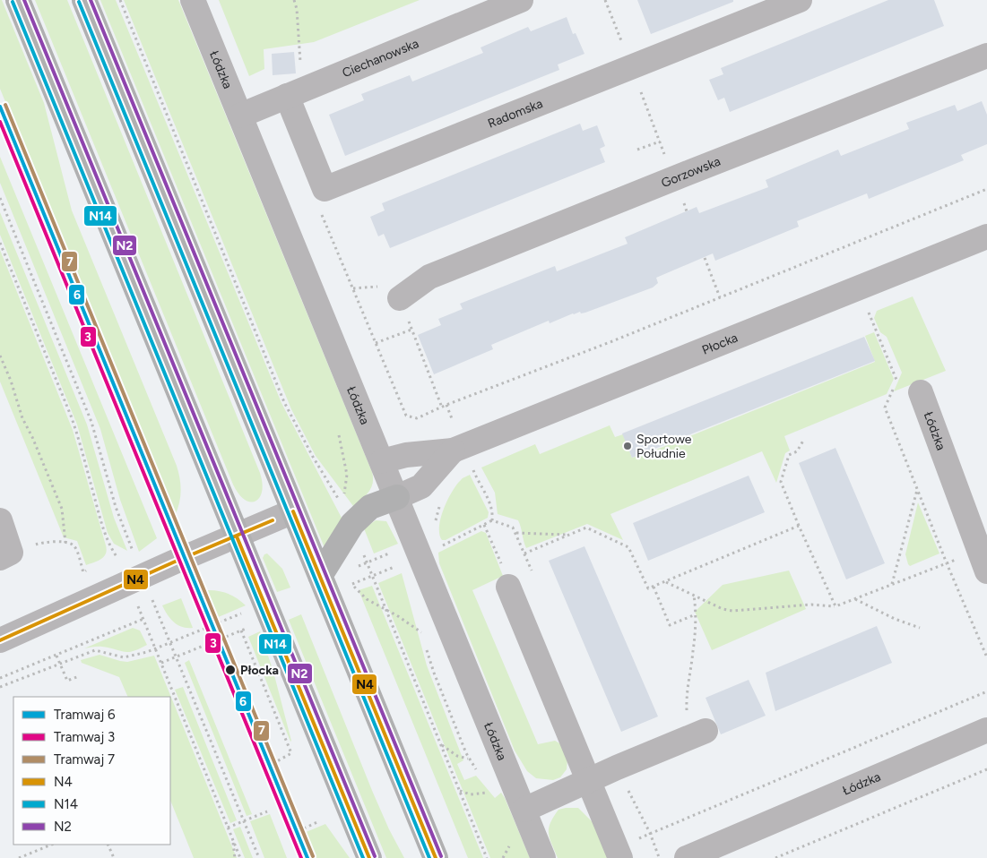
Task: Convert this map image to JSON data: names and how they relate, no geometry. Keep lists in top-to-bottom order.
{
  "streets": {
    "street": [
      "Ciechanowska",
      "Łódzka",
      "Radomska",
      "Gorzowska",
      "Płocka"
    ]
  },
  "crossings": [
    ["Ciechanowska", "Łódzka"],
    ["Ciechanowska", "Radomska"],
    ["Łódzka", "Płocka"]
  ],
  "places": ["Sportowe Południe", "Płocka"],
  "lines": [
    "transit line N2",
    "transit line N14",
    "tram line 7",
    "tram line 6",
    "tram line 3",
    "transit line N4"
  ],
  "legend": [
    "Tramwaj 6",
    "Tramwaj 3",
    "Tramwaj 7",
    "N4",
    "N14",
    "N2"
  ]
}
